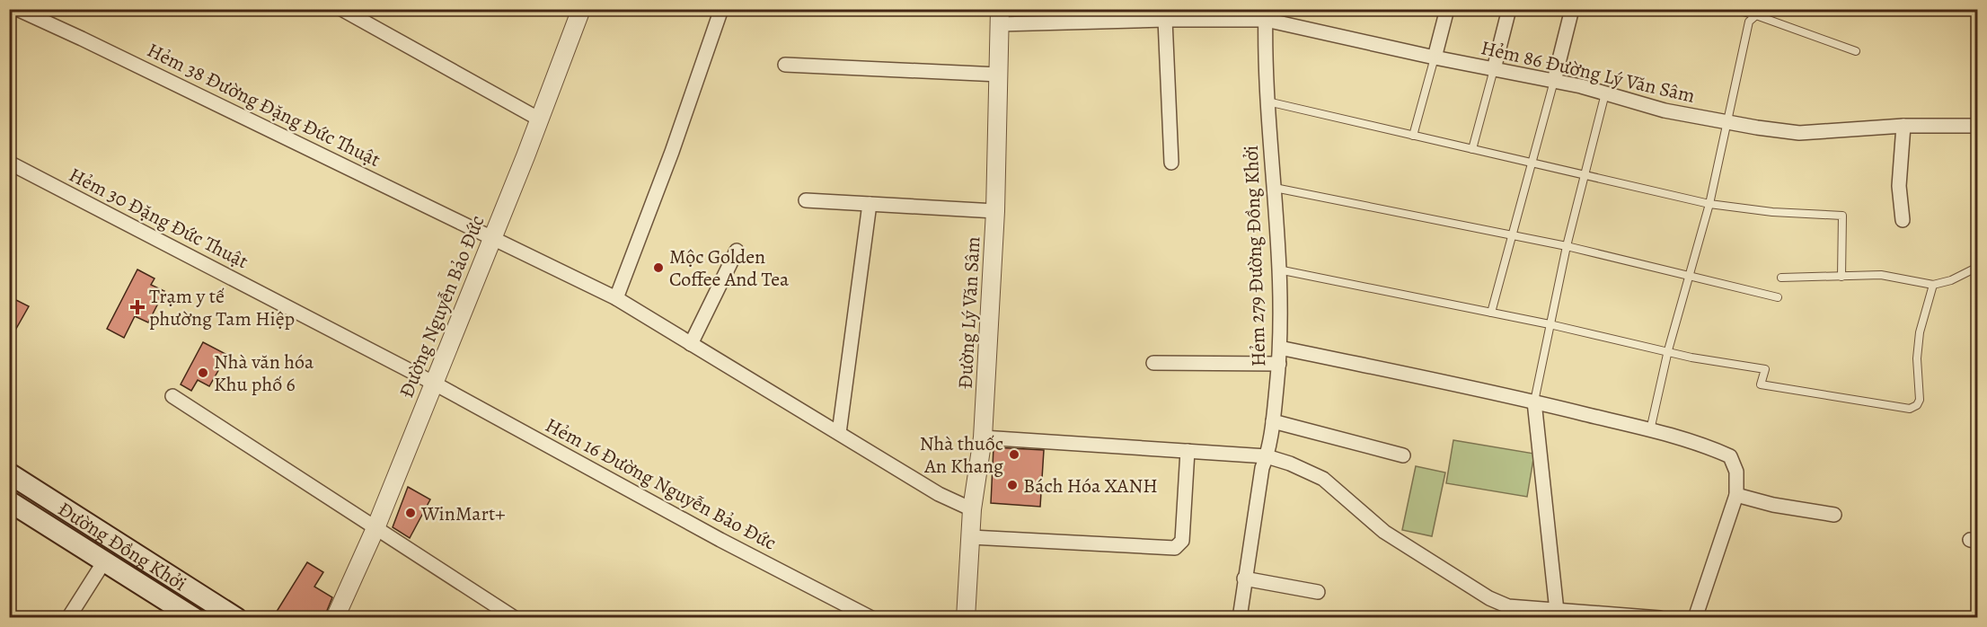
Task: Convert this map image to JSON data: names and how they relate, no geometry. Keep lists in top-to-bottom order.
{
  "streets": {
    "main road": ["Đường Đồng Khởi"],
    "street": [
      "Hẻm 86 Đường Lý Văn Sâm",
      "Hẻm 38 Đường Đặng Đức Thuật",
      "Hẻm 30 Đặng Đức Thuật",
      "Hẻm 279 Đường Đồng Khởi",
      "Đường Nguyễn Bảo Đức",
      "Đường Lý Văn Sâm",
      "Hẻm 16 Đường Nguyễn Bảo Đức"
    ]
  },
  "crossings": [
    ["Hẻm 86 Đường Lý Văn Sâm", "Hẻm 279 Đường Đồng Khởi"],
    ["Hẻm 86 Đường Lý Văn Sâm", "Đường Lý Văn Sâm"],
    ["Hẻm 38 Đường Đặng Đức Thuật", "Đường Nguyễn Bảo Đức"],
    ["Hẻm 38 Đường Đặng Đức Thuật", "Đường Lý Văn Sâm"],
    ["Hẻm 30 Đặng Đức Thuật", "Đường Nguyễn Bảo Đức"],
    ["Hẻm 30 Đặng Đức Thuật", "Hẻm 16 Đường Nguyễn Bảo Đức"],
    ["Đường Nguyễn Bảo Đức", "Hẻm 16 Đường Nguyễn Bảo Đức"]
  ],
  "places": {
    "other": [
      "Mộc Golden Coffee And Tea",
      "Nhà văn hóa Khu phố 6",
      "Nhà thuốc An Khang",
      "Bách Hóa XANH",
      "WinMart+"
    ],
    "health": ["Trạm y tế phường Tam Hiệp"]
  }
}
